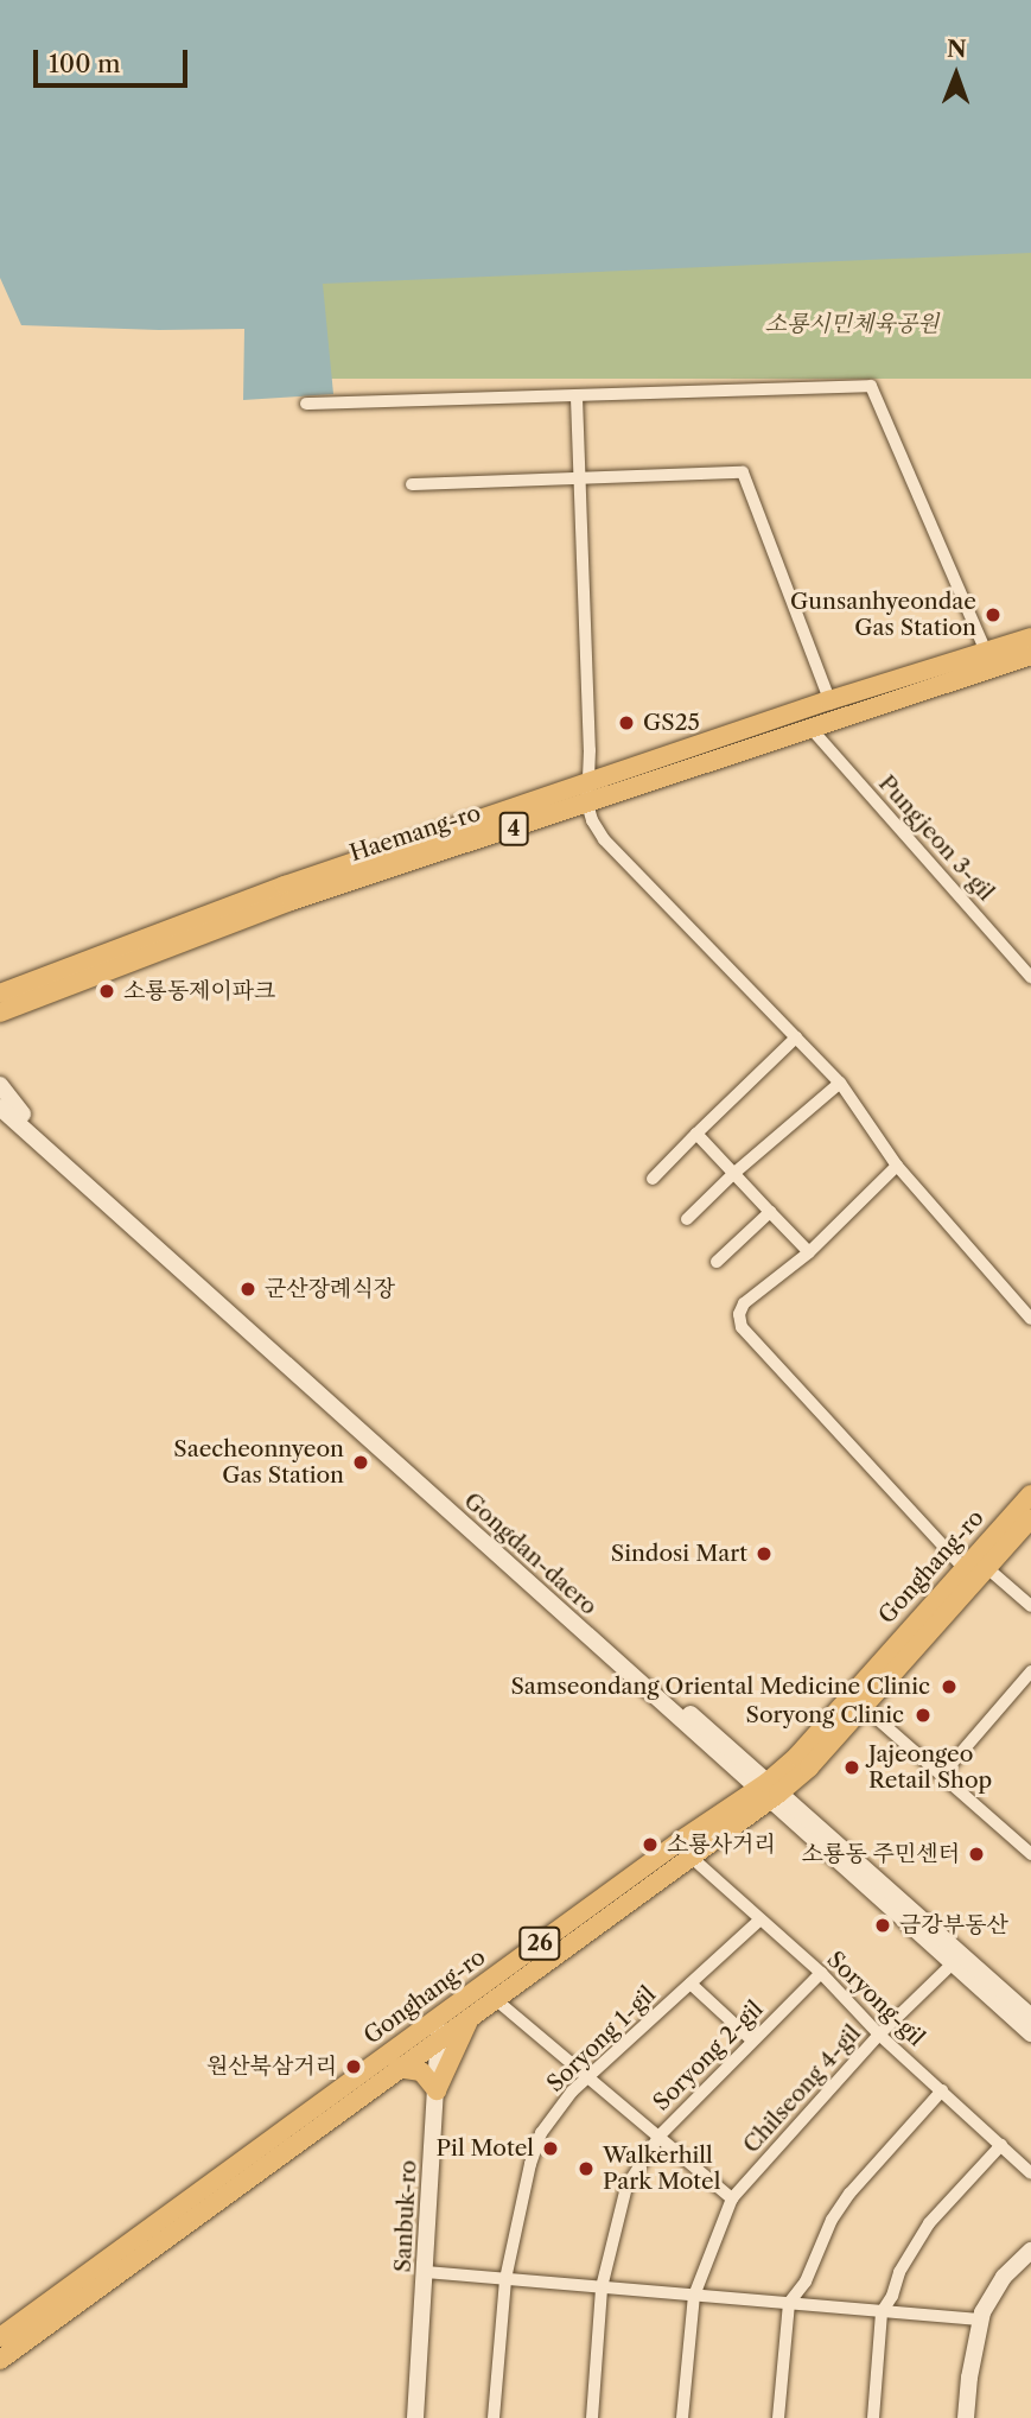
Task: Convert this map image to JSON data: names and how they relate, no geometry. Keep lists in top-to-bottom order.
{
  "streets": {
    "main road": [
      "4",
      "Haemang-ro",
      "Gonghang-ro",
      "26"
    ],
    "street": [
      "Pungjeon 3-gil",
      "Gongdan-daero",
      "Soryong-gil",
      "Soryong 1-gil",
      "Soryong 2-gil",
      "Chilseong 4-gil",
      "Sanbuk-ro"
    ]
  },
  "crossings": [
    ["Haemang-ro", "Pungjeon 3-gil"],
    ["Gongdan-daero", "Gonghang-ro"],
    ["Gongdan-daero", "Chilseong 4-gil"],
    ["Gonghang-ro", "Soryong-gil"],
    ["Gonghang-ro", "Sanbuk-ro"],
    ["Soryong-gil", "Soryong 1-gil"],
    ["Soryong-gil", "Soryong 2-gil"],
    ["Soryong-gil", "Chilseong 4-gil"]
  ],
  "parks": ["소룡시민체육공원"],
  "places": [
    "Gunsanhyeondae Gas Station",
    "GS25",
    "소룡동제이파크",
    "군산장례식장",
    "Saecheonnyeon Gas Station",
    "Sindosi Mart",
    "Samseondang Oriental Medicine Clinic",
    "Soryong Clinic",
    "Jajeongeo Retail Shop",
    "소룡사거리",
    "소룡동 주민센터",
    "금강부동산",
    "원산북삼거리",
    "Pil Motel",
    "Walkerhill Park Motel"
  ],
  "scale_bar": "100 m",
  "north": "top"
}
